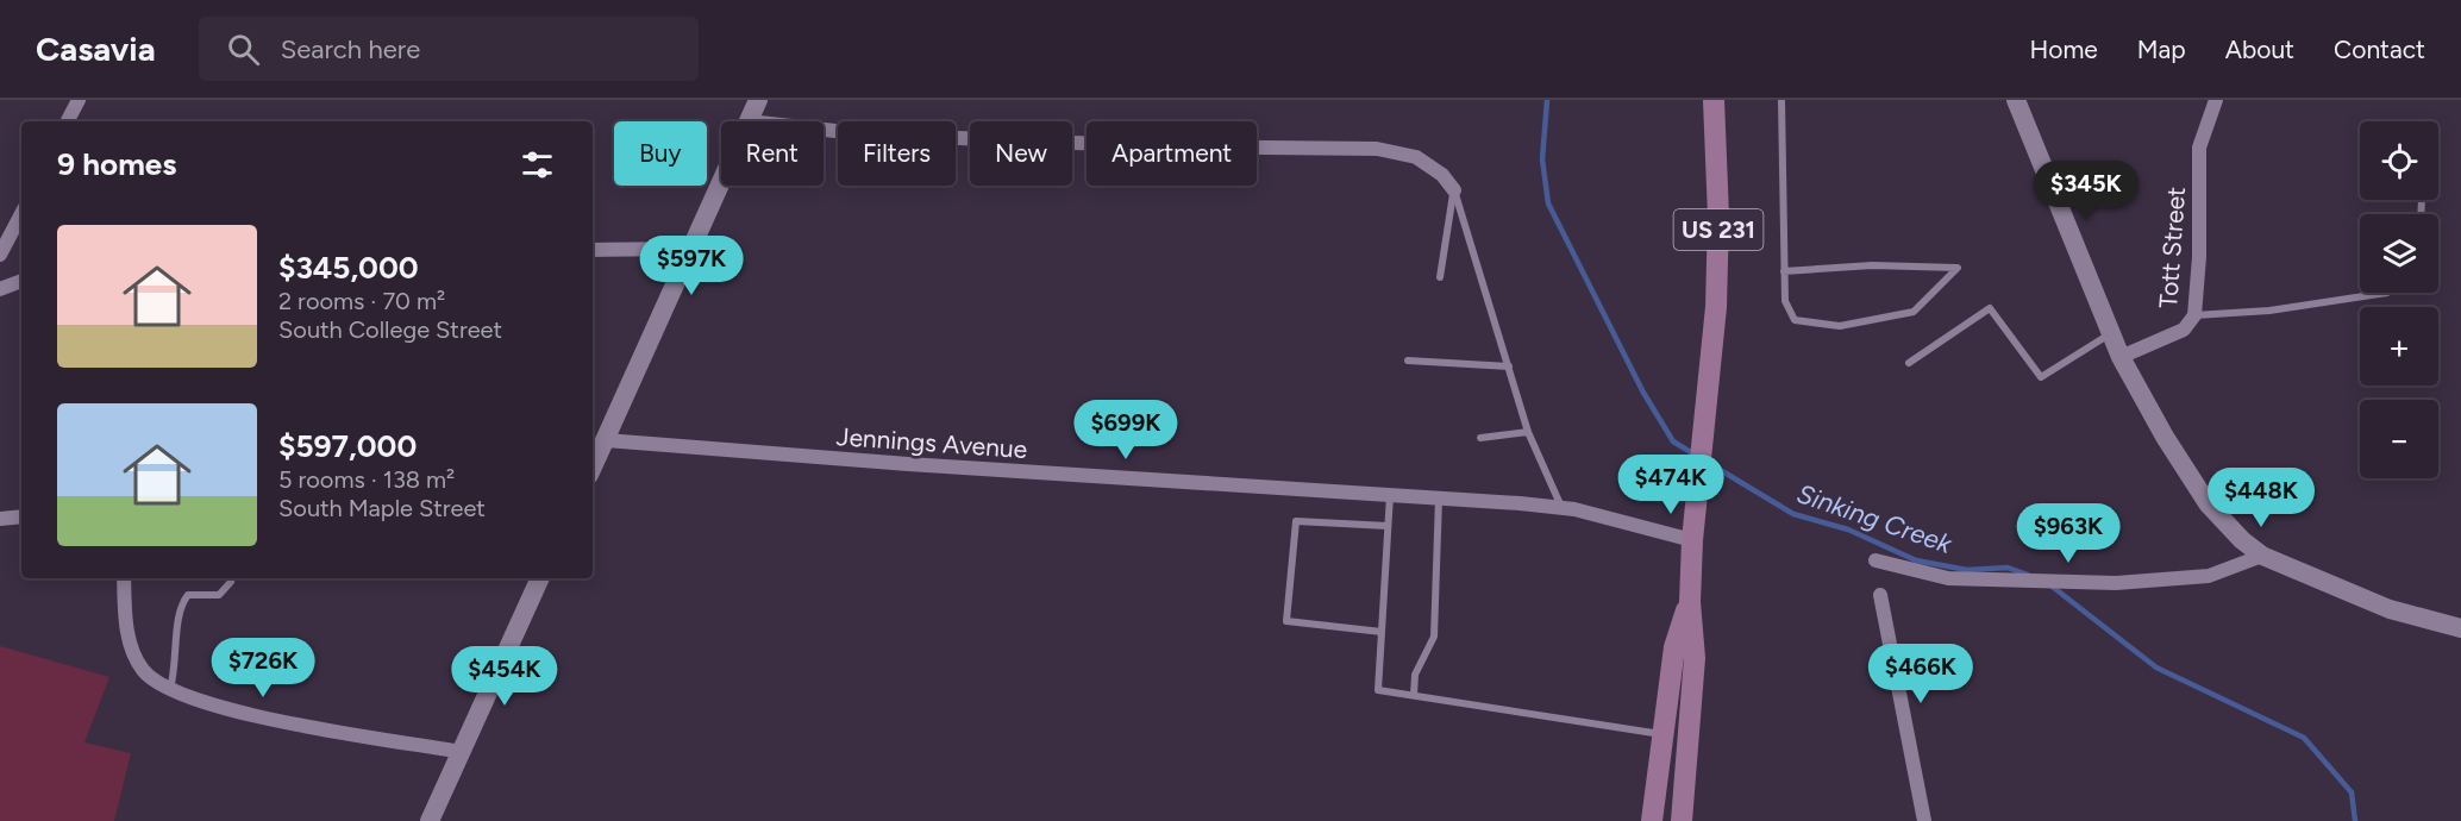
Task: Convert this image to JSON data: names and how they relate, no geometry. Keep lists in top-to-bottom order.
{
  "streets": {
    "main road": ["US 231"],
    "street": ["Tott Street", "Jennings Avenue"]
  },
  "crossings": [
    ["US 231", "Jennings Avenue"]
  ],
  "water": ["Sinking Creek"],
  "page": {
    "header": "Casavia",
    "search": "Search here",
    "nav": [
      "Home",
      "Map",
      "About",
      "Contact"
    ],
    "map_buttons": ["+", "−"],
    "chip": [
      "Buy",
      "Rent",
      "Filters",
      "New",
      "Apartment"
    ],
    "heading": "9 homes",
    "price": [
      "$345K",
      "$597K",
      "$699K",
      "$474K",
      "$448K",
      "$963K",
      "$726K",
      "$466K",
      "$454K"
    ],
    "list": [
      {
        "name": "$345,000",
        "note": "2 rooms · 70 m² · South College Street"
      },
      {
        "name": "$597,000",
        "note": "5 rooms · 138 m² · South Maple Street"
      }
    ]
  }
}
